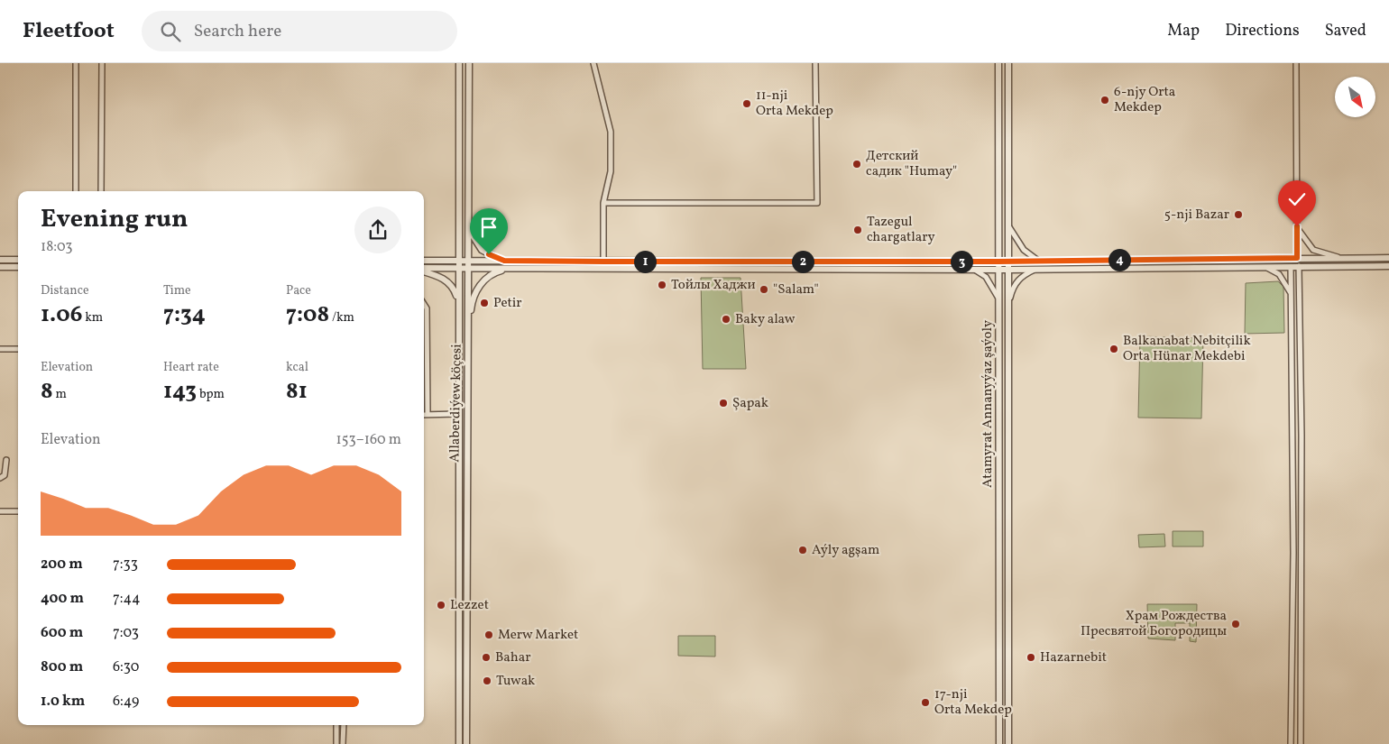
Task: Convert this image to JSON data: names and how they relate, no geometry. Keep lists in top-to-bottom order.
{
  "streets": {
    "street": ["Allaberdiýew köçesi", "Atamyrat Annanyýaz şaýoly"]
  },
  "places": [
    "6-njy Orta Mekdep",
    "11-nji Orta Mekdep",
    "Детский садик \"Humay\"",
    "5-nji Bazar",
    "Tazegul chargatlary",
    "Тойлы Хаджи",
    "\"Salam\"",
    "Petir",
    "Baky alaw",
    "Balkanabat Nebitçilik Orta Hünar Mekdebi",
    "Şapak",
    "Aýly agşam",
    "Lezzet",
    "Храм Рождества Пресвятой Богородицы",
    "Merw Market",
    "Bahar",
    "Hazarnebit",
    "Tuwak",
    "17-nji Orta Mekdep"
  ],
  "north": "bottom right",
  "page": {
    "header": "Fleetfoot",
    "search": "Search here",
    "nav": ["Map", "Directions", "Saved"],
    "heading": ["Evening run", "18:03"],
    "pins": [
      "4",
      "1",
      "2",
      "3"
    ],
    "stats": [
      ["Distance", "1.06 km"],
      ["Time", "7:34"],
      ["Pace", "7:08 /km"],
      ["Elevation", "8 m"],
      ["Heart rate", "143 bpm"],
      ["kcal", "81"]
    ],
    "chart": ["Elevation", "153–160 m"],
    "list": [
      {
        "name": "200 m",
        "note": "7:33"
      },
      {
        "name": "400 m",
        "note": "7:44"
      },
      {
        "name": "600 m",
        "note": "7:03"
      },
      {
        "name": "800 m",
        "note": "6:30"
      },
      {
        "name": "1.0 km",
        "note": "6:49"
      }
    ]
  }
}
